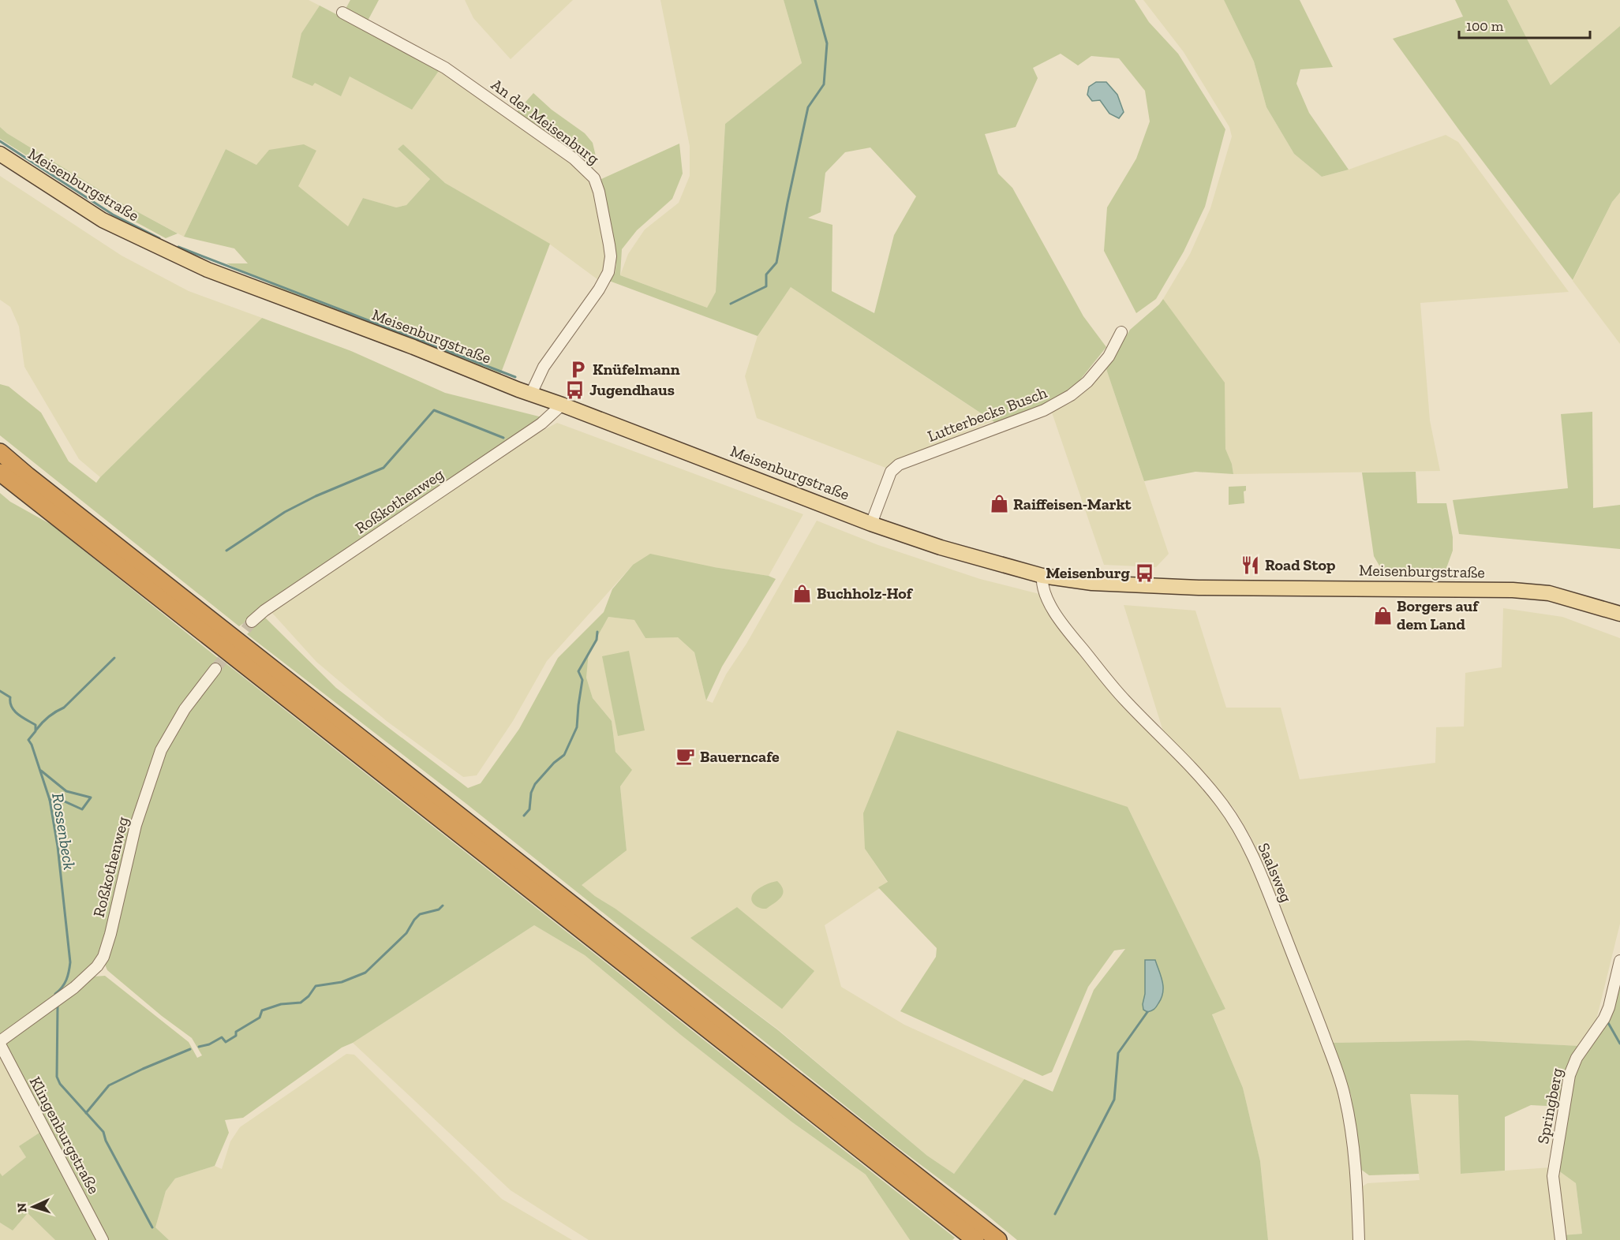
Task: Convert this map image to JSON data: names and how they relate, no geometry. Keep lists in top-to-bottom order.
{
  "streets": {
    "main road": ["Meisenburgstraße"],
    "street": [
      "An der Meisenburg",
      "Lutterbecks Busch",
      "Roßkothenweg",
      "Saalsweg",
      "Springberg",
      "Klingenburgstraße"
    ]
  },
  "crossings": [
    ["An der Meisenburg", "Meisenburgstraße"],
    ["Meisenburgstraße", "Lutterbecks Busch"],
    ["Meisenburgstraße", "Roßkothenweg"],
    ["Meisenburgstraße", "Saalsweg"],
    ["Roßkothenweg", "Klingenburgstraße"]
  ],
  "water": ["Rossenbeck"],
  "places": {
    "parking": ["Knüfelmann"],
    "bus stop": ["Jugendhaus", "Meisenburg"],
    "shop": ["Raiffeisen-Markt", "Buchholz-Hof", "Borgers auf dem Land"],
    "restaurant": ["Road Stop"],
    "cafe": ["Bauerncafe"]
  },
  "scale_bar": "100 m",
  "north": "left"
}
